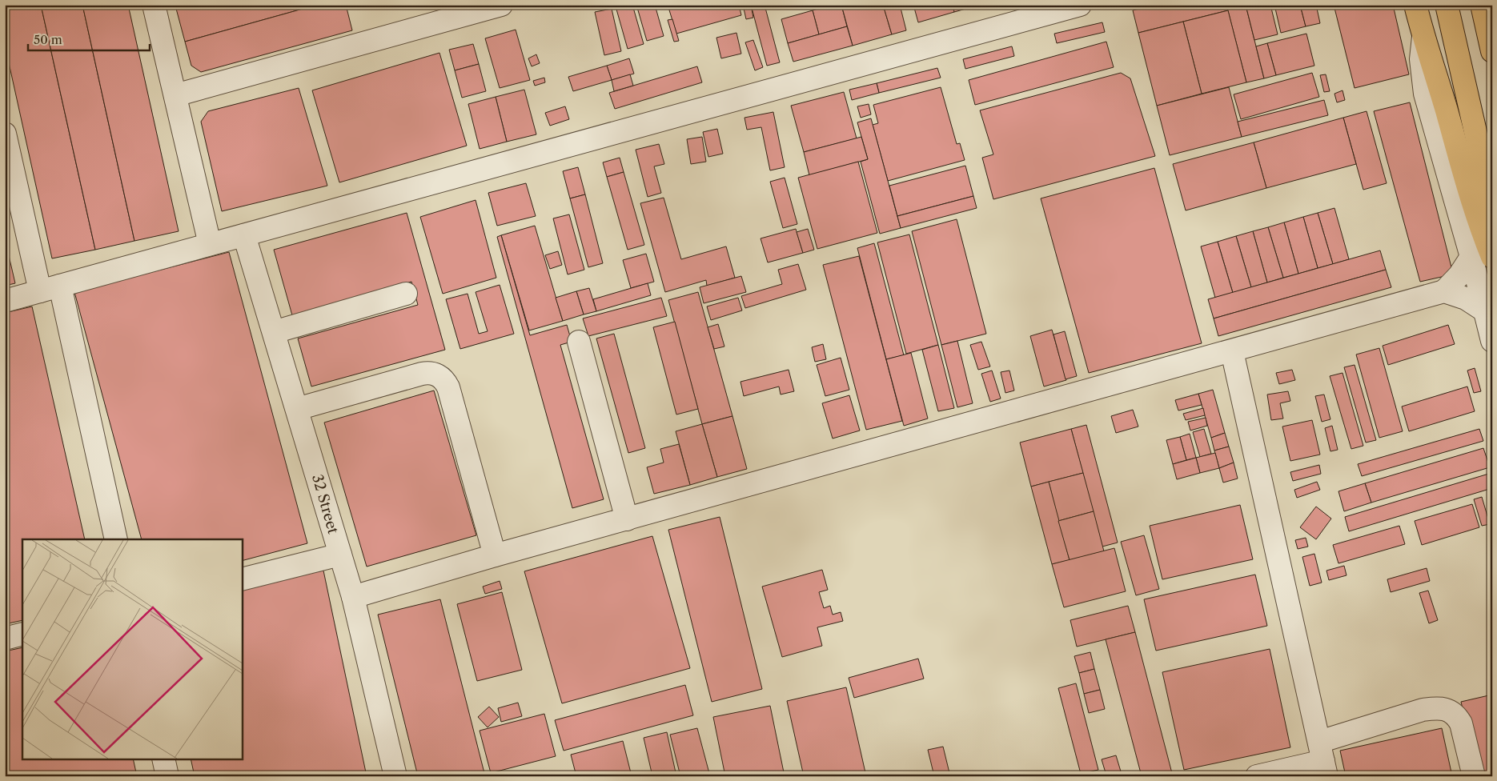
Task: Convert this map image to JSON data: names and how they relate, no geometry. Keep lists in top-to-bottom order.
{
  "streets": {
    "street": ["32 Street"]
  },
  "scale_bar": "50 m"
}
